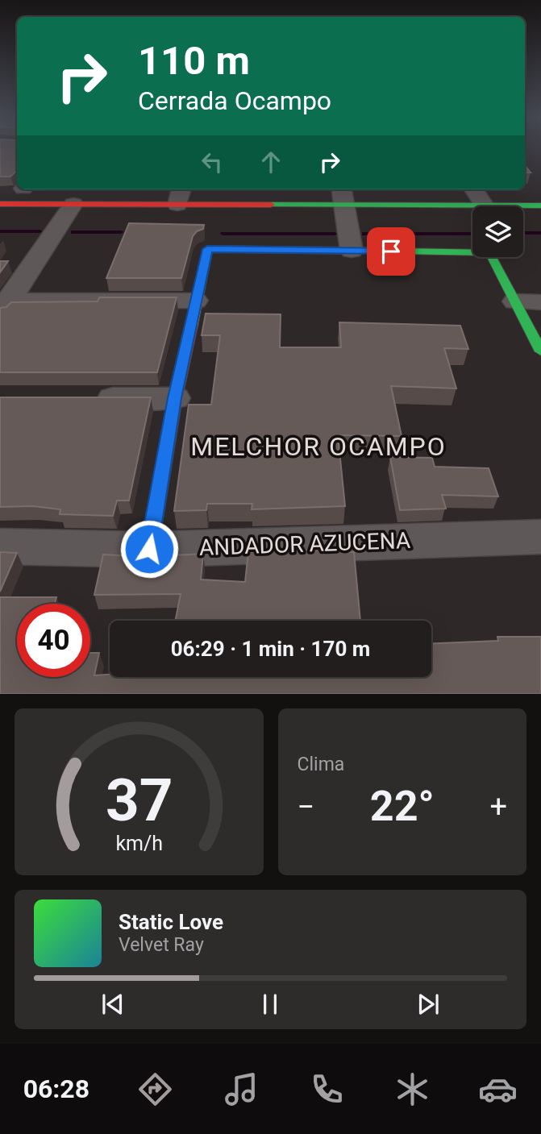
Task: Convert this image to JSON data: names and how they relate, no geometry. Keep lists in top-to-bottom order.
{
  "streets": {
    "street": ["ANDADOR AZUCENA"]
  },
  "districts": ["MELCHOR OCAMPO"],
  "page": {
    "turn": ["110 m", "Cerrada Ocampo"],
    "limit": "40",
    "trip": "06:29 · 1 min · 170 m",
    "tile": "Clima",
    "heat": ["−", "22°", "+"],
    "song": ["Static Love", "Velvet Ray"],
    "tabs": "06:28",
    "gauge": ["37", "km/h"]
  }
}
